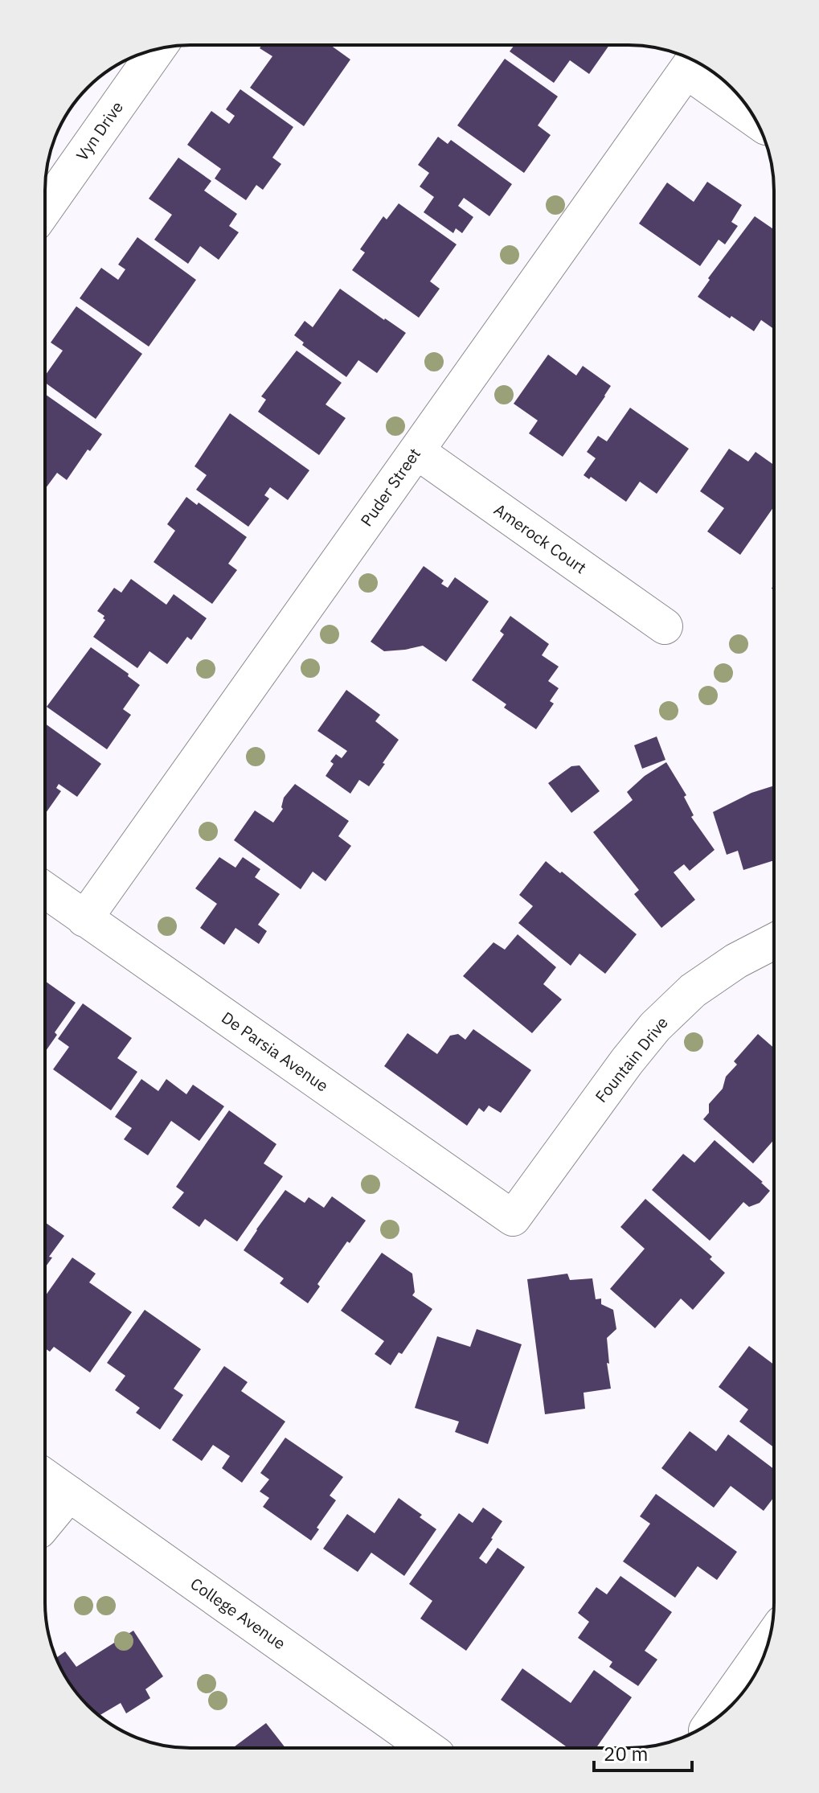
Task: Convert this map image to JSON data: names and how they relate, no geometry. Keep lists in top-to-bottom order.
{
  "streets": {
    "street": [
      "Vyn Drive",
      "Puder Street",
      "Amerock Court",
      "De Parsia Avenue",
      "Fountain Drive",
      "College Avenue"
    ]
  },
  "crossings": [
    ["Puder Street", "Amerock Court"],
    ["Puder Street", "De Parsia Avenue"],
    ["De Parsia Avenue", "Fountain Drive"]
  ],
  "scale_bar": "20 m"
}
